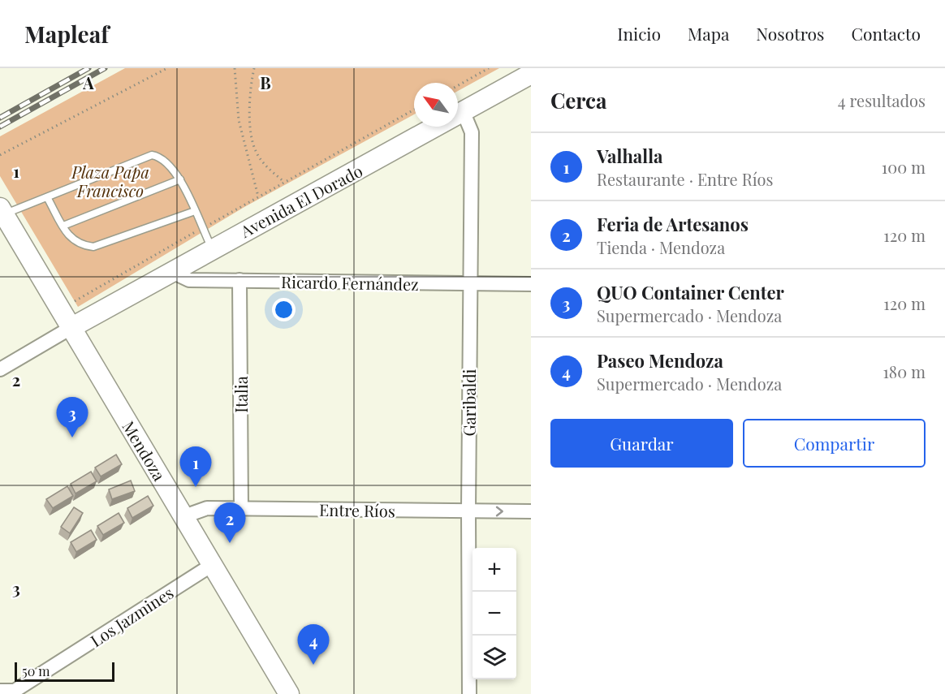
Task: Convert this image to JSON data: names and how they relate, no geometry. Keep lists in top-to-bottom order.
{
  "streets": {
    "street": [
      "Avenida El Dorado",
      "Ricardo Fernández",
      "Italia",
      "Garibaldi",
      "Mendoza",
      "Entre Ríos",
      "Los Jazmines"
    ]
  },
  "crossings": [
    ["Avenida El Dorado", "Ricardo Fernández"],
    ["Avenida El Dorado", "Garibaldi"],
    ["Avenida El Dorado", "Mendoza"],
    ["Ricardo Fernández", "Italia"],
    ["Ricardo Fernández", "Garibaldi"],
    ["Italia", "Entre Ríos"],
    ["Garibaldi", "Entre Ríos"],
    ["Mendoza", "Entre Ríos"],
    ["Mendoza", "Los Jazmines"]
  ],
  "parks": ["Plaza Papa Francisco"],
  "scale_bar": "50 m",
  "north": "top left",
  "page": {
    "header": "Mapleaf",
    "nav": [
      "Inicio",
      "Mapa",
      "Nosotros",
      "Contacto"
    ],
    "heading": ["Cerca", "4 resultados"],
    "list": [
      {
        "mark": "1",
        "name": "Valhalla",
        "note": "Restaurante · Entre Ríos",
        "value": "100 m"
      },
      {
        "mark": "2",
        "name": "Feria de Artesanos",
        "note": "Tienda · Mendoza",
        "value": "120 m"
      },
      {
        "mark": "3",
        "name": "QUO Container Center",
        "note": "Supermercado · Mendoza",
        "value": "120 m"
      },
      {
        "mark": "4",
        "name": "Paseo Mendoza",
        "note": "Supermercado · Mendoza",
        "value": "180 m"
      }
    ],
    "pins": [
      "3",
      "1",
      "2",
      "4"
    ],
    "buttons": ["Guardar", "Compartir"],
    "map_buttons": ["+", "−"],
    "scale": "50 m"
  },
  "grid": {
    "columns": ["A", "B"],
    "rows": ["1", "2", "3"]
  }
}
